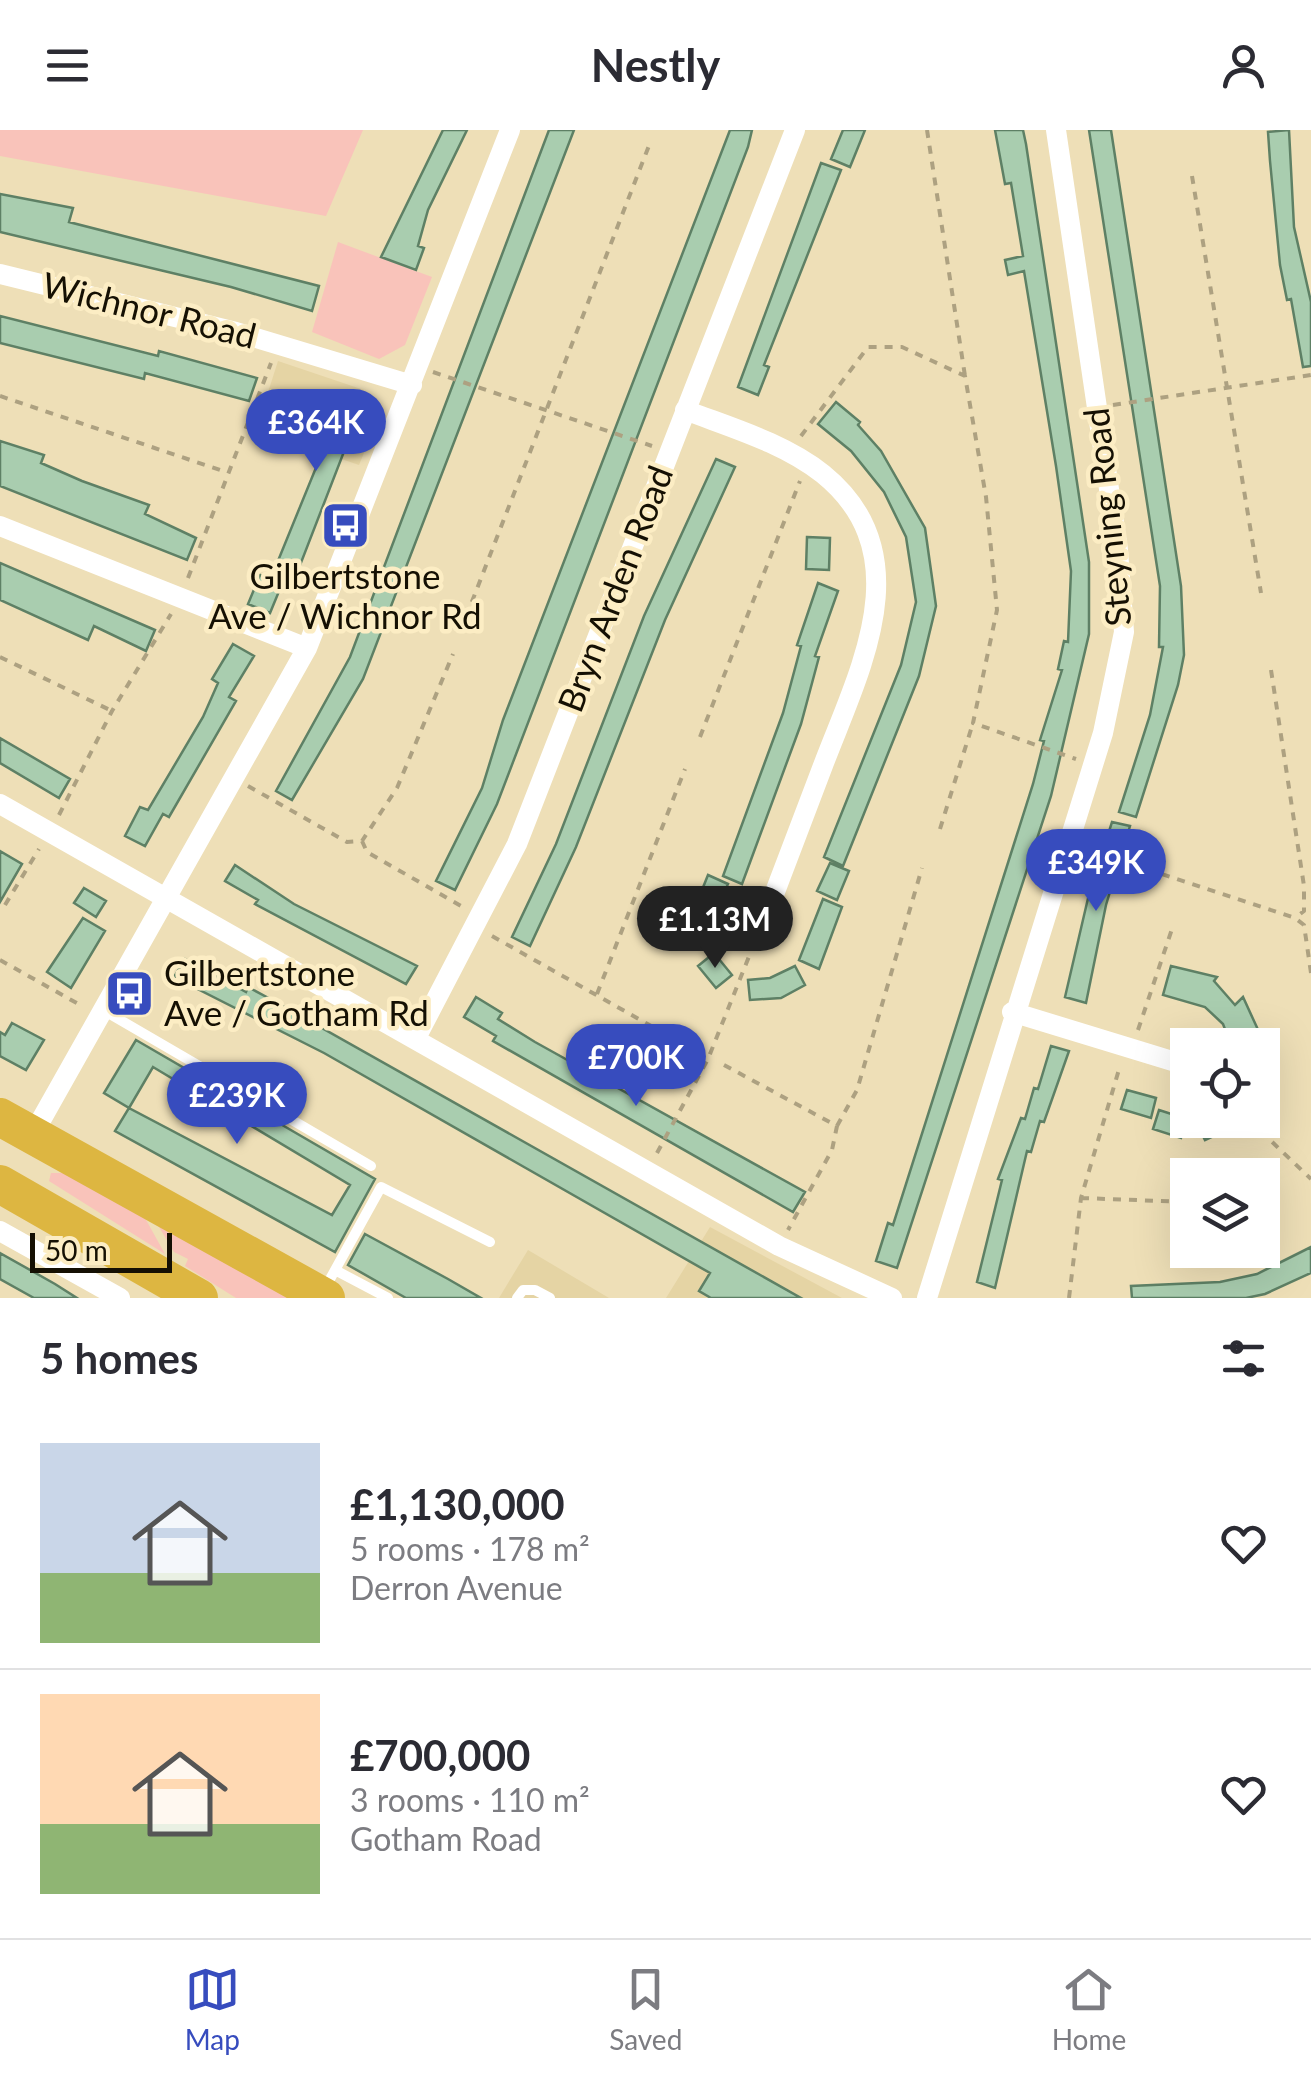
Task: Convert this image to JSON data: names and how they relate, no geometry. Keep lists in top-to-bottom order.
{
  "streets": {
    "street": ["Wichnor Road", "Steyning Road", "Bryn Arden Road"]
  },
  "places": {
    "bus stop": ["Gilbertstone Ave / Wichnor Rd", "Gilbertstone Ave / Gotham Rd"]
  },
  "scale_bar": "50 m",
  "page": {
    "header": "Nestly",
    "price": [
      "£364K",
      "£349K",
      "£1.13M",
      "£700K",
      "£239K"
    ],
    "scale": "50 m",
    "heading": "5 homes",
    "list": [
      {
        "name": "£1,130,000",
        "note": "5 rooms · 178 m² · Derron Avenue"
      },
      {
        "name": "£700,000",
        "note": "3 rooms · 110 m² · Gotham Road"
      }
    ],
    "tabs": ["Map", "Saved", "Home"]
  }
}
